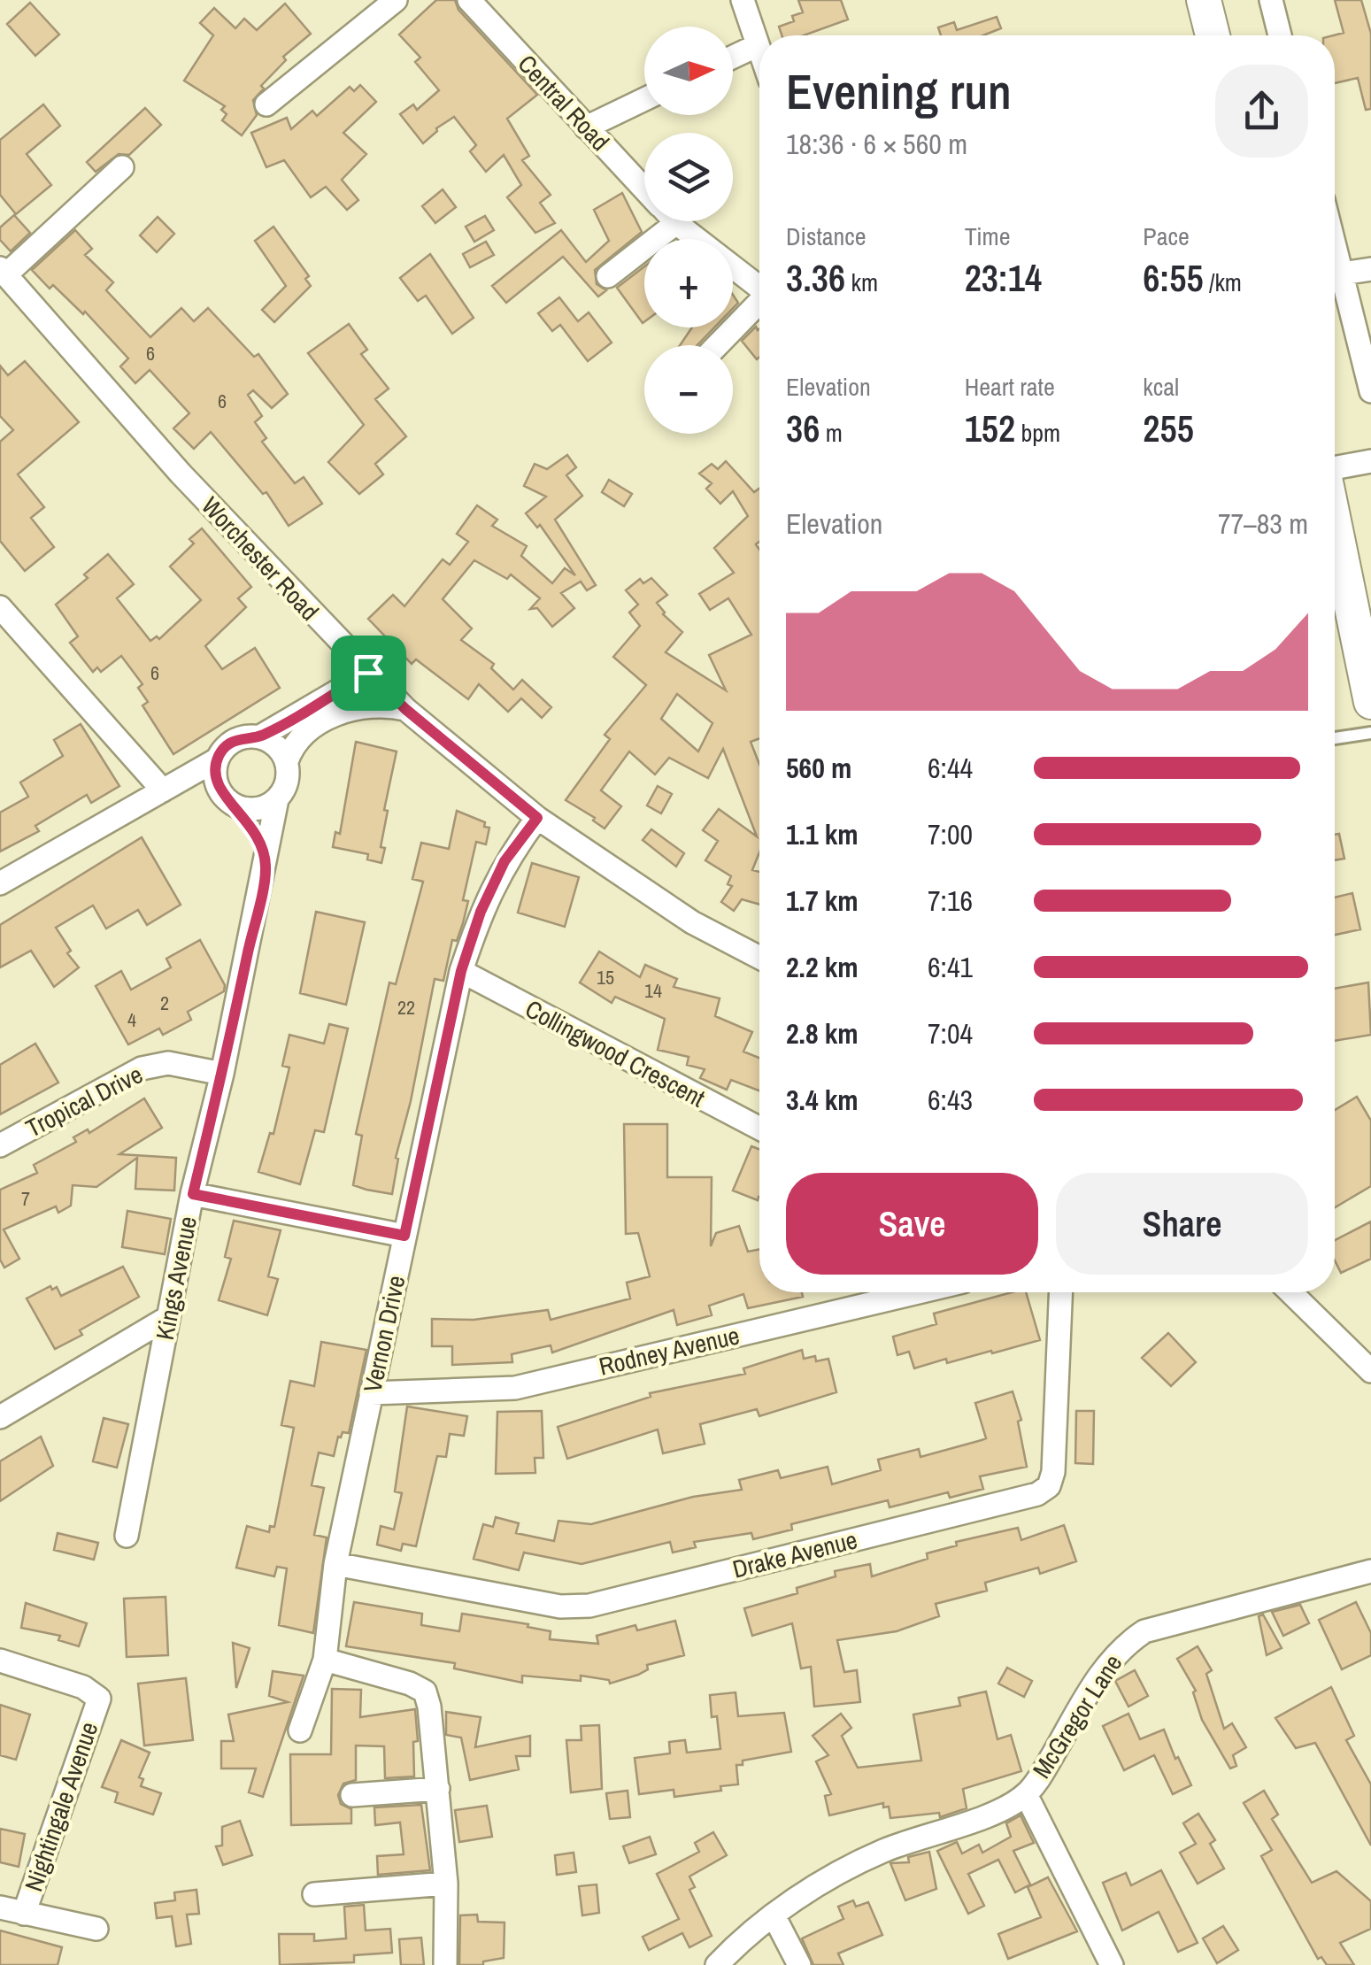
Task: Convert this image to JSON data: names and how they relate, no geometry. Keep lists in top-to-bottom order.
{
  "streets": {
    "street": [
      "Central Road",
      "Worchester Road",
      "Collingwood Crescent",
      "Tropical Drive",
      "Kings Avenue",
      "Vernon Drive",
      "Rodney Avenue",
      "Drake Avenue",
      "McGregor Lane",
      "Nightingale Avenue"
    ]
  },
  "crossings": [
    ["Worchester Road", "Vernon Drive"],
    ["Collingwood Crescent", "Vernon Drive"],
    ["Tropical Drive", "Kings Avenue"],
    ["Vernon Drive", "Rodney Avenue"],
    ["Vernon Drive", "Drake Avenue"]
  ],
  "house_numbers": [
    "6",
    "6",
    "6",
    "15",
    "14",
    "2",
    "22",
    "4",
    "7"
  ],
  "north": "right",
  "page": {
    "map_buttons": ["+", "−"],
    "heading": ["Evening run", "18:36 · 6 × 560 m"],
    "stats": [
      ["Distance", "3.36 km"],
      ["Time", "23:14"],
      ["Pace", "6:55 /km"],
      ["Elevation", "36 m"],
      ["Heart rate", "152 bpm"],
      ["kcal", "255"]
    ],
    "chart": ["Elevation", "77–83 m"],
    "list": [
      {
        "name": "560 m",
        "note": "6:44"
      },
      {
        "name": "1.1 km",
        "note": "7:00"
      },
      {
        "name": "1.7 km",
        "note": "7:16"
      },
      {
        "name": "2.2 km",
        "note": "6:41"
      },
      {
        "name": "2.8 km",
        "note": "7:04"
      },
      {
        "name": "3.4 km",
        "note": "6:43"
      }
    ],
    "buttons": ["Save", "Share"]
  }
}
